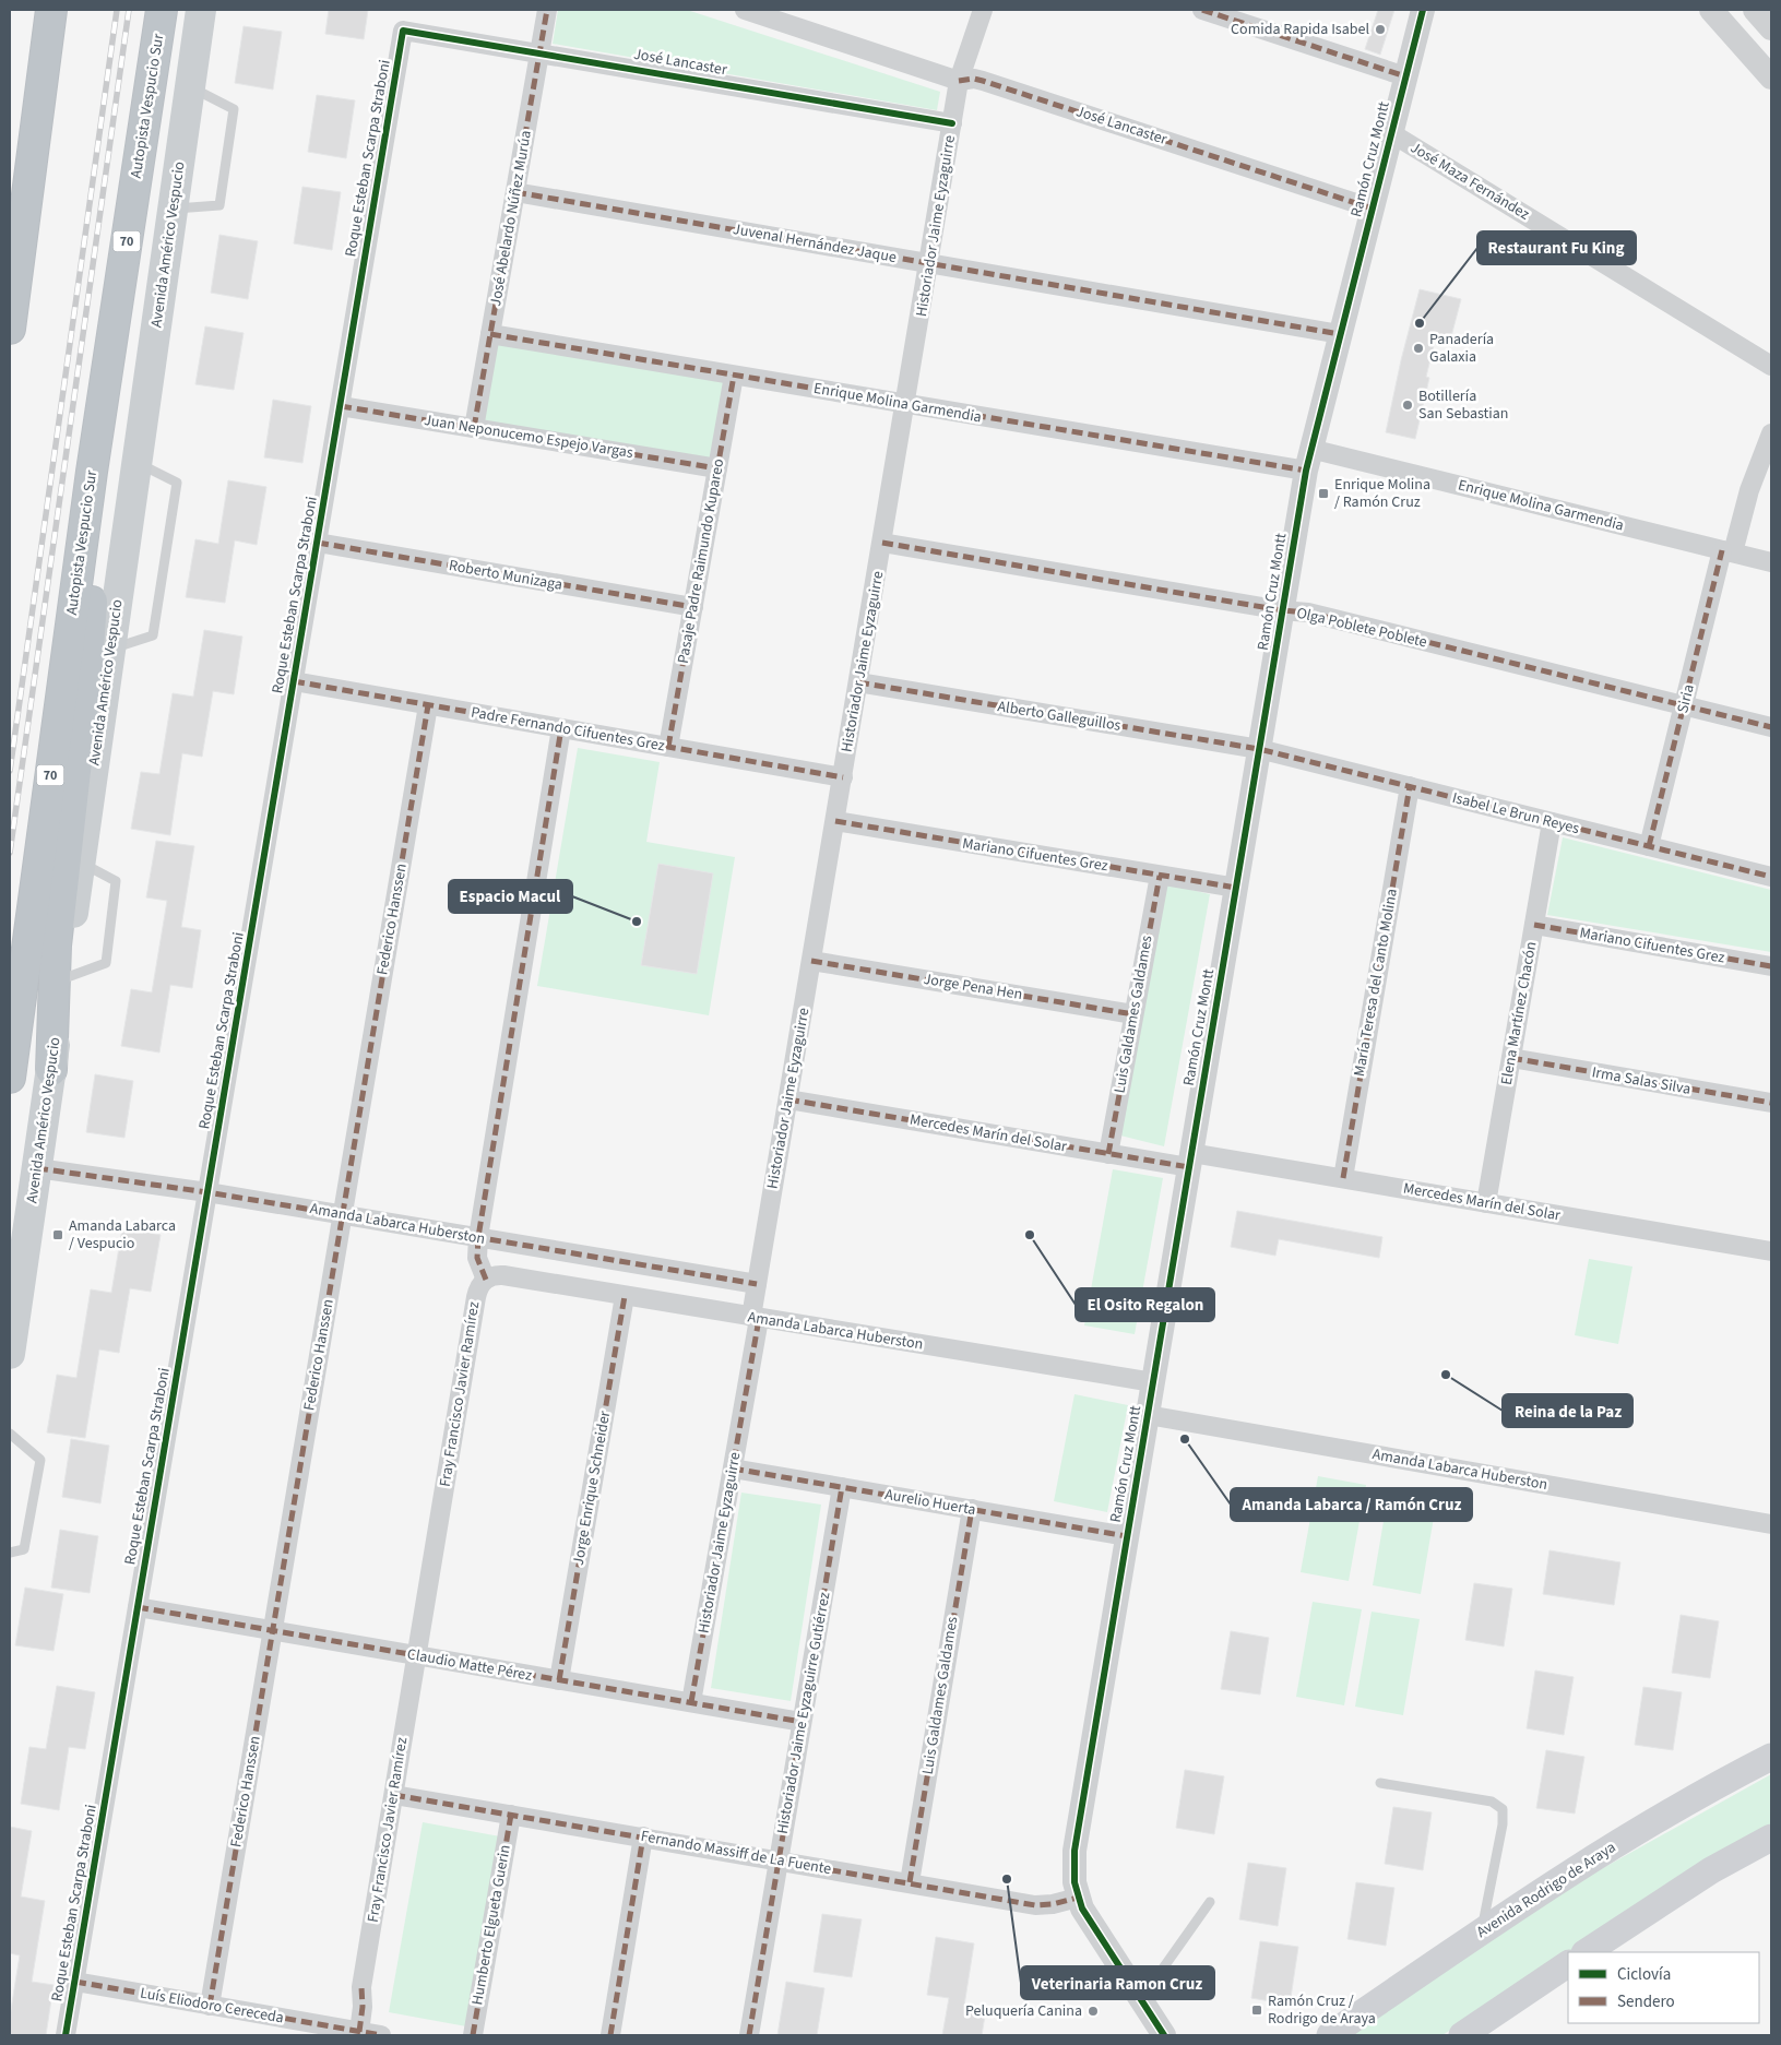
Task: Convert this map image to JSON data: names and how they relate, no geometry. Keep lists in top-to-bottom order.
{
  "streets": {
    "highway": ["Autopista Vespucio Sur", "70"],
    "main road": ["Avenida Américo Vespucio", "Avenida Rodrigo de Araya"],
    "street": [
      "José Lancaster",
      "Roque Esteban Scarpa Straboni",
      "Ramón Cruz Montt",
      "José Maza Fernández",
      "José Abelardo Núñez Murúa",
      "Historiador Jaime Eyzaguirre",
      "Juvenal Hernández Jaque",
      "Enrique Molina Garmendia",
      "Juan Neponucemo Espejo Vargas",
      "Pasaje Padre Raimundo Kupareo",
      "Roberto Munizaga",
      "Olga Poblete Poblete",
      "Siria",
      "Alberto Galleguillos",
      "Padre Fernando Cifuentes Grez",
      "Isabel Le Brun Reyes",
      "Mariano Cifuentes Grez",
      "Federico Hanssen",
      "María Teresa del Canto Molina",
      "Jorge Pena Hen",
      "Elena Martínez Chacón",
      "Luis Galdames Galdames",
      "Irma Salas Silva",
      "Mercedes Marín del Solar",
      "Amanda Labarca Huberston",
      "Fray Francisco Javier Ramírez",
      "Jorge Enrique Schneider",
      "Aurelio Huerta",
      "Claudio Matte Pérez",
      "Historiador Jaime Eyzaguirre Gutiérrez",
      "Fernando Massiff de La Fuente",
      "Humberto Elgueta Guerin",
      "Luís Eliodoro Cereceda"
    ]
  },
  "crossings": [
    ["José Lancaster", "Roque Esteban Scarpa Straboni"],
    ["José Lancaster", "Ramón Cruz Montt"],
    ["José Lancaster", "José Abelardo Núñez Murúa"],
    ["José Lancaster", "Historiador Jaime Eyzaguirre"],
    ["Roque Esteban Scarpa Straboni", "Juan Neponucemo Espejo Vargas"],
    ["Roque Esteban Scarpa Straboni", "Roberto Munizaga"],
    ["Roque Esteban Scarpa Straboni", "Padre Fernando Cifuentes Grez"],
    ["Roque Esteban Scarpa Straboni", "Amanda Labarca Huberston"],
    ["Roque Esteban Scarpa Straboni", "Claudio Matte Pérez"],
    ["Roque Esteban Scarpa Straboni", "Luís Eliodoro Cereceda"],
    ["Ramón Cruz Montt", "José Maza Fernández"],
    ["Ramón Cruz Montt", "Juvenal Hernández Jaque"],
    ["Ramón Cruz Montt", "Enrique Molina Garmendia"],
    ["Ramón Cruz Montt", "Olga Poblete Poblete"],
    ["Ramón Cruz Montt", "Alberto Galleguillos"],
    ["Ramón Cruz Montt", "Isabel Le Brun Reyes"],
    ["Ramón Cruz Montt", "Mariano Cifuentes Grez"],
    ["Ramón Cruz Montt", "Mercedes Marín del Solar"],
    ["Ramón Cruz Montt", "Amanda Labarca Huberston"],
    ["Ramón Cruz Montt", "Aurelio Huerta"],
    ["Ramón Cruz Montt", "Fernando Massiff de La Fuente"],
    ["José Abelardo Núñez Murúa", "Juvenal Hernández Jaque"],
    ["José Abelardo Núñez Murúa", "Enrique Molina Garmendia"],
    ["José Abelardo Núñez Murúa", "Juan Neponucemo Espejo Vargas"],
    ["Historiador Jaime Eyzaguirre", "Juvenal Hernández Jaque"],
    ["Historiador Jaime Eyzaguirre", "Enrique Molina Garmendia"],
    ["Historiador Jaime Eyzaguirre", "Olga Poblete Poblete"],
    ["Historiador Jaime Eyzaguirre", "Alberto Galleguillos"],
    ["Historiador Jaime Eyzaguirre", "Padre Fernando Cifuentes Grez"],
    ["Historiador Jaime Eyzaguirre", "Mariano Cifuentes Grez"],
    ["Historiador Jaime Eyzaguirre", "Jorge Pena Hen"],
    ["Historiador Jaime Eyzaguirre", "Mercedes Marín del Solar"],
    ["Historiador Jaime Eyzaguirre", "Amanda Labarca Huberston"],
    ["Historiador Jaime Eyzaguirre", "Aurelio Huerta"],
    ["Historiador Jaime Eyzaguirre", "Claudio Matte Pérez"],
    ["Avenida Américo Vespucio", "Amanda Labarca Huberston"],
    ["Enrique Molina Garmendia", "Pasaje Padre Raimundo Kupareo"],
    ["Enrique Molina Garmendia", "Siria"],
    ["Juan Neponucemo Espejo Vargas", "Pasaje Padre Raimundo Kupareo"],
    ["Pasaje Padre Raimundo Kupareo", "Roberto Munizaga"],
    ["Pasaje Padre Raimundo Kupareo", "Padre Fernando Cifuentes Grez"],
    ["Olga Poblete Poblete", "Siria"],
    ["Siria", "Isabel Le Brun Reyes"],
    ["Alberto Galleguillos", "Isabel Le Brun Reyes"],
    ["Padre Fernando Cifuentes Grez", "Federico Hanssen"],
    ["Isabel Le Brun Reyes", "María Teresa del Canto Molina"],
    ["Isabel Le Brun Reyes", "Elena Martínez Chacón"],
    ["Mariano Cifuentes Grez", "Elena Martínez Chacón"],
    ["Mariano Cifuentes Grez", "Luis Galdames Galdames"],
    ["Federico Hanssen", "Amanda Labarca Huberston"],
    ["Federico Hanssen", "Claudio Matte Pérez"],
    ["Federico Hanssen", "Luís Eliodoro Cereceda"],
    ["María Teresa del Canto Molina", "Mercedes Marín del Solar"],
    ["Jorge Pena Hen", "Luis Galdames Galdames"],
    ["Elena Martínez Chacón", "Irma Salas Silva"],
    ["Elena Martínez Chacón", "Mercedes Marín del Solar"],
    ["Luis Galdames Galdames", "Mercedes Marín del Solar"],
    ["Luis Galdames Galdames", "Aurelio Huerta"],
    ["Luis Galdames Galdames", "Fernando Massiff de La Fuente"],
    ["Amanda Labarca Huberston", "Fray Francisco Javier Ramírez"],
    ["Amanda Labarca Huberston", "Jorge Enrique Schneider"],
    ["Fray Francisco Javier Ramírez", "Claudio Matte Pérez"],
    ["Fray Francisco Javier Ramírez", "Fernando Massiff de La Fuente"],
    ["Fray Francisco Javier Ramírez", "Luís Eliodoro Cereceda"],
    ["Jorge Enrique Schneider", "Claudio Matte Pérez"],
    ["Aurelio Huerta", "Historiador Jaime Eyzaguirre Gutiérrez"],
    ["Claudio Matte Pérez", "Historiador Jaime Eyzaguirre Gutiérrez"],
    ["Historiador Jaime Eyzaguirre Gutiérrez", "Fernando Massiff de La Fuente"],
    ["Fernando Massiff de La Fuente", "Humberto Elgueta Guerin"]
  ],
  "places": {
    "other": [
      "Comida Rapida Isabel",
      "Restaurant Fu King",
      "Panadería Galaxia",
      "Botillería San Sebastian",
      "Espacio Macul",
      "El Osito Regalon",
      "Reina de la Paz",
      "Amanda Labarca / Ramón Cruz",
      "Veterinaria Ramon Cruz",
      "Peluquería Canina"
    ],
    "transit": ["Enrique Molina / Ramón Cruz", "Amanda Labarca / Vespucio", "Ramón Cruz / Rodrigo de Araya"]
  },
  "legend": ["Ciclovía", "Sendero"]
}
